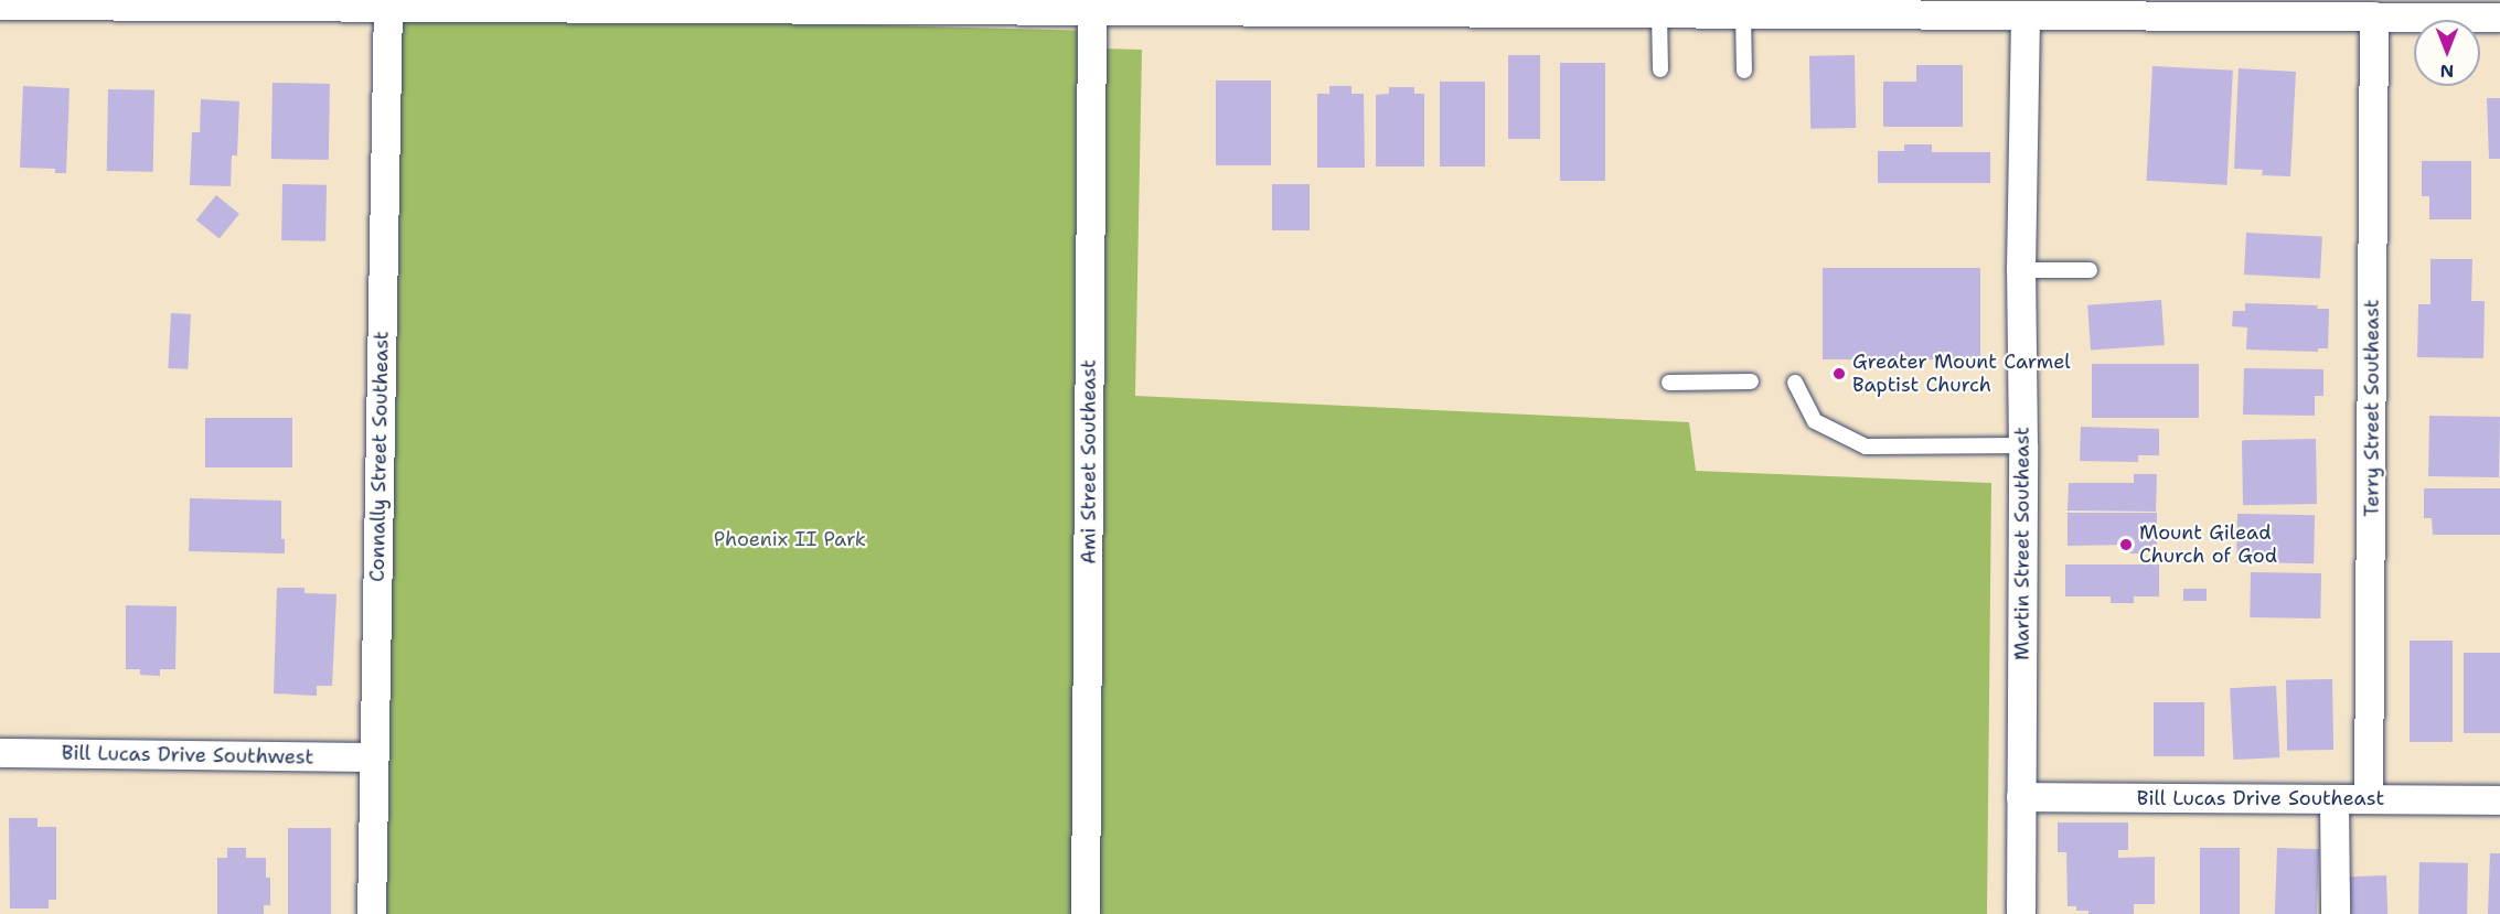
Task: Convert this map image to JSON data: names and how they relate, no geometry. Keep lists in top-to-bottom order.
{
  "streets": {
    "street": [
      "Terry Street Southeast",
      "Connally Street Southeast",
      "Ami Street Southeast",
      "Martin Street Southeast",
      "Bill Lucas Drive Southwest",
      "Bill Lucas Drive Southeast"
    ]
  },
  "crossings": [
    ["Terry Street Southeast", "Bill Lucas Drive Southeast"],
    ["Connally Street Southeast", "Bill Lucas Drive Southwest"],
    ["Martin Street Southeast", "Bill Lucas Drive Southeast"]
  ],
  "parks": ["Phoenix II Park"],
  "places": ["Greater Mount Carmel Baptist Church", "Mount Gilead Church of God"],
  "north": "bottom"
}
